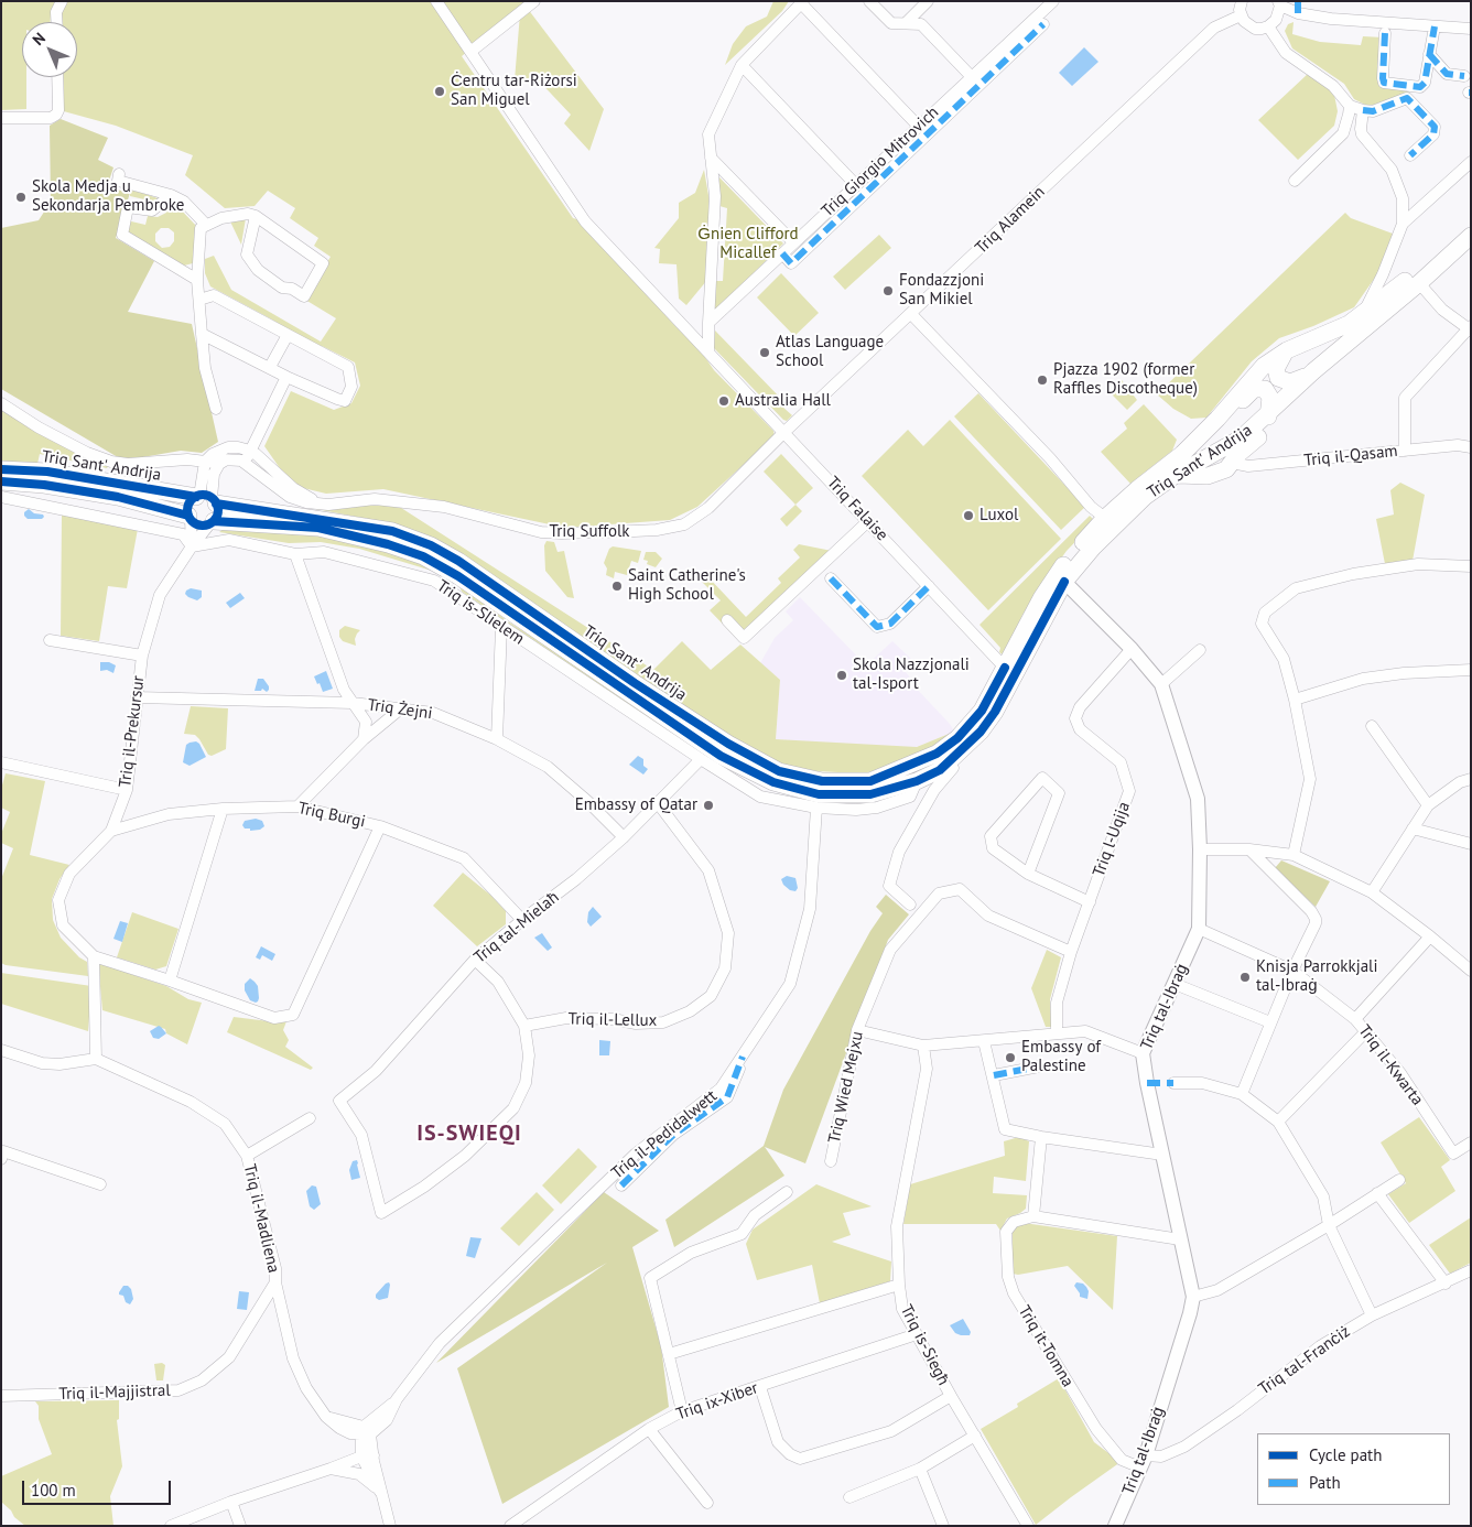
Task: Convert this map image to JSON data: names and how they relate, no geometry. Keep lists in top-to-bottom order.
{
  "streets": {
    "highway": ["Triq Sant' Andrija"],
    "main road": ["Triq tal-Ibraġ"],
    "street": [
      "Triq Giorgio Mitrovich",
      "Triq Alamein",
      "Triq il-Qasam",
      "Triq Falaise",
      "Triq Suffolk",
      "Triq is-Slielem",
      "Triq Żejni",
      "Triq il-Prekursur",
      "Triq Burgi",
      "Triq l-Uqija",
      "Triq tal-Mielaħ",
      "Triq il-Lellux",
      "Triq il-Kwarta",
      "Triq Wied Mejxu",
      "Triq il-Pedidalwett",
      "Triq il-Madliena",
      "Triq is-Siegħ",
      "Triq it-Tomna",
      "Triq tal-Franċiż",
      "Triq il-Majjistral",
      "Triq ix-Xiber"
    ]
  },
  "crossings": [
    ["Triq Alamein", "Triq Falaise"],
    ["Triq Alamein", "Triq Suffolk"],
    ["Triq Sant' Andrija", "Triq Falaise"],
    ["Triq Sant' Andrija", "Triq is-Slielem"],
    ["Triq Sant' Andrija", "Triq il-Prekursur"],
    ["Triq Sant' Andrija", "Triq tal-Ibraġ"],
    ["Triq Falaise", "Triq Suffolk"],
    ["Triq is-Slielem", "Triq il-Prekursur"],
    ["Triq is-Slielem", "Triq tal-Mielaħ"],
    ["Triq is-Slielem", "Triq il-Pedidalwett"],
    ["Triq Żejni", "Triq il-Prekursur"],
    ["Triq Żejni", "Triq tal-Mielaħ"],
    ["Triq il-Prekursur", "Triq Burgi"],
    ["Triq Burgi", "Triq tal-Mielaħ"],
    ["Triq l-Uqija", "Triq tal-Ibraġ"],
    ["Triq l-Uqija", "Triq Wied Mejxu"],
    ["Triq tal-Mielaħ", "Triq il-Lellux"],
    ["Triq tal-Ibraġ", "Triq il-Kwarta"],
    ["Triq tal-Ibraġ", "Triq it-Tomna"],
    ["Triq tal-Ibraġ", "Triq tal-Franċiż"],
    ["Triq il-Pedidalwett", "Triq il-Madliena"],
    ["Triq il-Madliena", "Triq il-Majjistral"],
    ["Triq is-Siegħ", "Triq ix-Xiber"],
    ["Triq it-Tomna", "Triq tal-Franċiż"]
  ],
  "districts": ["IS-SWIEQI"],
  "parks": ["Ġnien Clifford Micallef"],
  "places": [
    "Ċentru tar-Riżorsi San Miguel",
    "Skola Medja u Sekondarja Pembroke",
    "Fondazzjoni San Mikiel",
    "Atlas Language School",
    "Pjazza 1902 (former Raffles Discotheque)",
    "Australia Hall",
    "Luxol",
    "Saint Catherine's High School",
    "Skola Nazzjonali tal-Isport",
    "Embassy of Qatar",
    "Knisja Parrokkjali tal-Ibraġ",
    "Embassy of Palestine"
  ],
  "legend": ["Cycle path", "Path"],
  "scale_bar": "100 m",
  "north": "top left"
}
